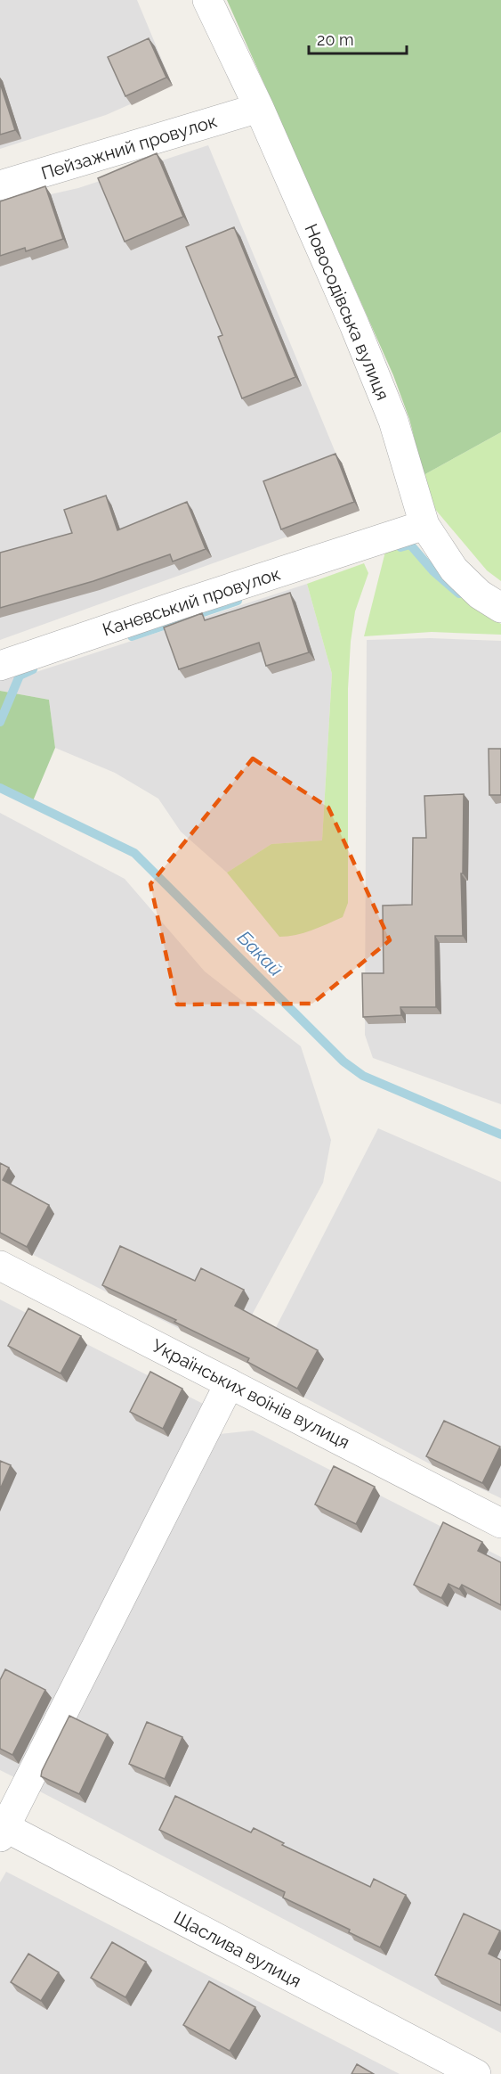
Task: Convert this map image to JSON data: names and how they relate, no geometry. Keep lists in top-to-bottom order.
{
  "streets": {
    "street": [
      "Пейзажний провулок",
      "Новосодівська вулиця",
      "Каневський провулок",
      "Українських воїнів вулиця",
      "Щаслива вулиця"
    ]
  },
  "crossings": [
    ["Пейзажний провулок", "Новосодівська вулиця"],
    ["Новосодівська вулиця", "Каневський провулок"]
  ],
  "water": ["Бакай"],
  "scale_bar": "20 m"
}
